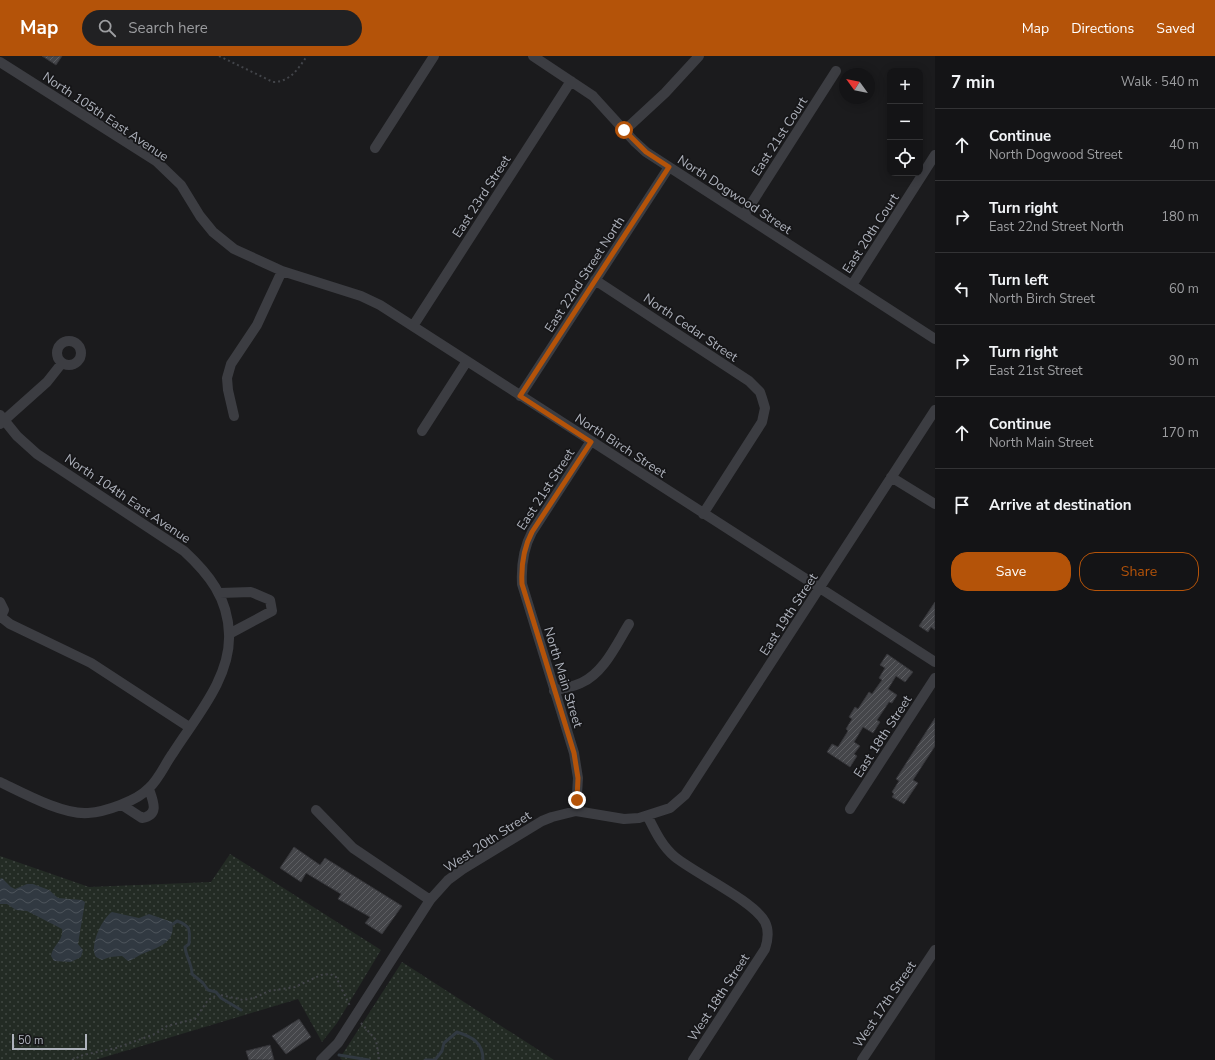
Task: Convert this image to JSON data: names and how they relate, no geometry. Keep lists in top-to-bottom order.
{
  "streets": {
    "street": [
      "North 105th East Avenue",
      "East 21st Court",
      "North Dogwood Street",
      "East 23rd Street",
      "East 20th Court",
      "East 22nd Street North",
      "North Cedar Street",
      "North Birch Street",
      "East 21st Street",
      "North 104th East Avenue",
      "East 19th Street",
      "North Main Street",
      "East 18th Street",
      "West 20th Street",
      "West 18th Street",
      "West 17th Street"
    ]
  },
  "crossings": [
    ["North 105th East Avenue", "North Birch Street"],
    ["East 21st Court", "North Dogwood Street"],
    ["North Dogwood Street", "East 23rd Street"],
    ["North Dogwood Street", "East 20th Court"],
    ["North Dogwood Street", "East 22nd Street North"],
    ["East 23rd Street", "North Birch Street"],
    ["East 22nd Street North", "North Cedar Street"],
    ["East 22nd Street North", "North Birch Street"],
    ["North Cedar Street", "North Birch Street"],
    ["North Birch Street", "East 21st Street"],
    ["North Birch Street", "East 19th Street"],
    ["East 21st Street", "North Main Street"],
    ["East 19th Street", "North Main Street"],
    ["East 19th Street", "West 20th Street"],
    ["East 19th Street", "West 18th Street"],
    ["North Main Street", "West 20th Street"]
  ],
  "scale_bar": "50 m",
  "north": "top left",
  "page": {
    "header": "Map",
    "search": "Search here",
    "nav": ["Map", "Directions", "Saved"],
    "heading": ["7 min", "Walk · 540 m"],
    "map_buttons": ["+", "−"],
    "list": [
      ["Continue", "North Dogwood Street", "40 m"],
      ["Turn right", "East 22nd Street North", "180 m"],
      ["Turn left", "North Birch Street", "60 m"],
      ["Turn right", "East 21st Street", "90 m"],
      ["Continue", "North Main Street", "170 m"],
      "Arrive at destination"
    ],
    "buttons": ["Save", "Share"],
    "scale": "50 m"
  }
}
